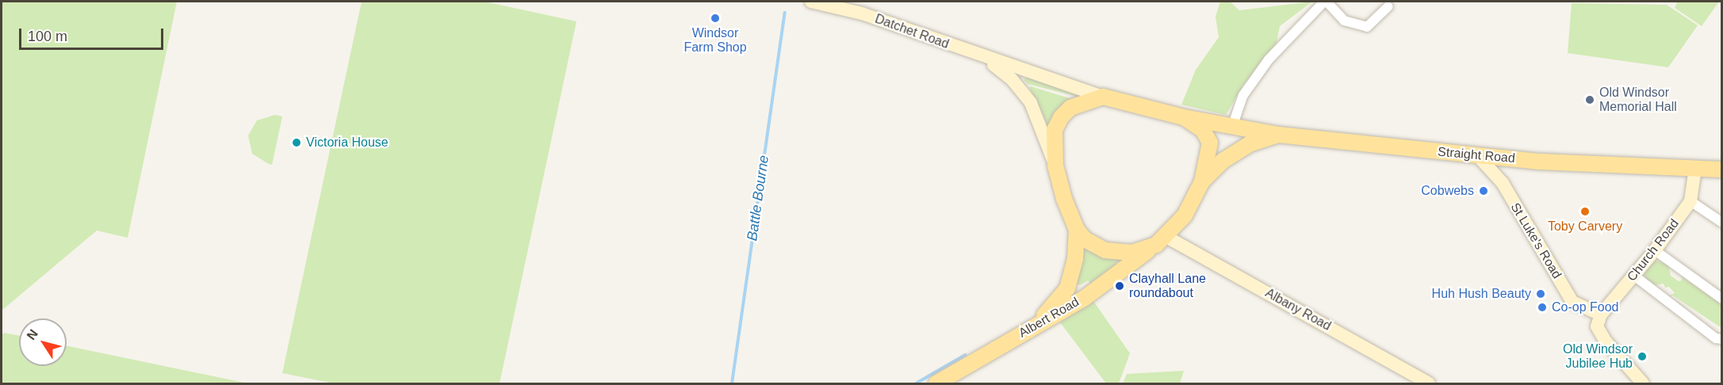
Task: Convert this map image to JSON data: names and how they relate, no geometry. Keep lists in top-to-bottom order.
{
  "streets": {
    "main road": [
      "Datchet Road",
      "Straight Road",
      "St Luke's Road",
      "Church Road",
      "Albany Road",
      "Albert Road"
    ]
  },
  "crossings": [
    ["Datchet Road", "Straight Road"],
    ["Datchet Road", "Albany Road"],
    ["Datchet Road", "Albert Road"],
    ["Straight Road", "St Luke's Road"],
    ["Straight Road", "Church Road"],
    ["Straight Road", "Albany Road"],
    ["Straight Road", "Albert Road"],
    ["St Luke's Road", "Church Road"],
    ["Albany Road", "Albert Road"]
  ],
  "water": ["Battle Bourne"],
  "places": [
    "Windsor Farm Shop",
    "Old Windsor Memorial Hall",
    "Victoria House",
    "Cobwebs",
    "Toby Carvery",
    "Clayhall Lane roundabout",
    "Huh Hush Beauty",
    "Co-op Food",
    "Old Windsor Jubilee Hub"
  ],
  "scale_bar": "100 m",
  "north": "top left"
}
